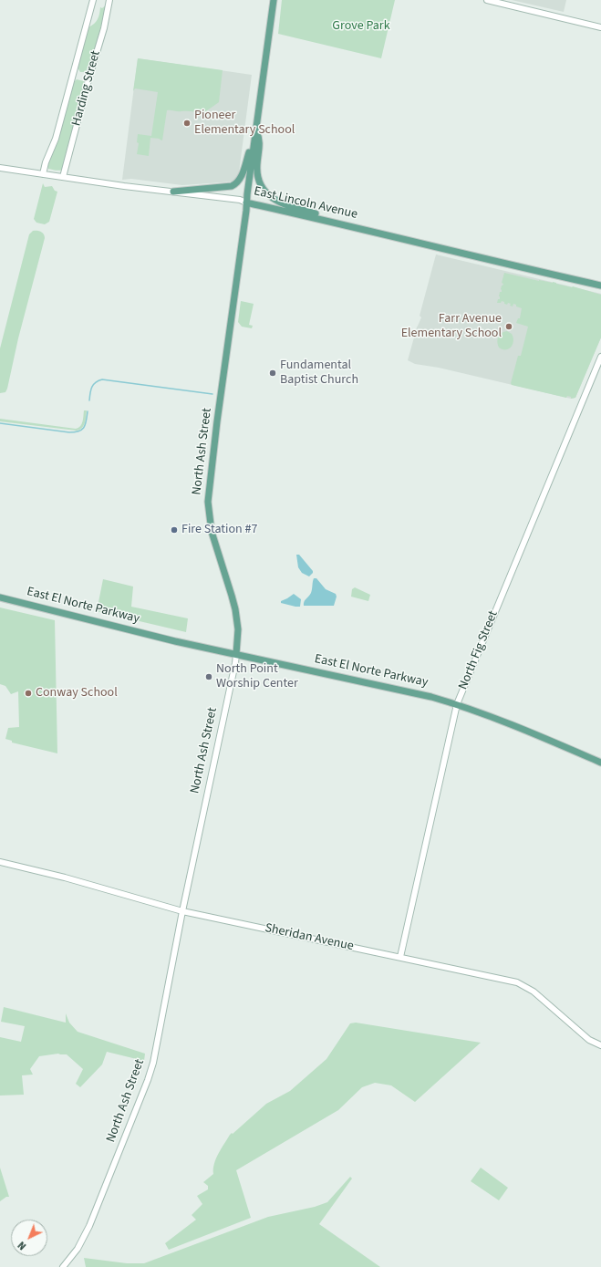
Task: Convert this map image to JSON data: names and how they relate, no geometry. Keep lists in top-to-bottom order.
{
  "streets": {
    "main road": ["East Lincoln Avenue", "North Ash Street", "East El Norte Parkway"],
    "street": ["Harding Street", "North Fig Street", "Sheridan Avenue"]
  },
  "crossings": [
    ["Harding Street", "East Lincoln Avenue"],
    ["East Lincoln Avenue", "North Ash Street"],
    ["North Ash Street", "East El Norte Parkway"],
    ["North Ash Street", "Sheridan Avenue"],
    ["East El Norte Parkway", "North Fig Street"],
    ["North Fig Street", "Sheridan Avenue"]
  ],
  "parks": ["Grove Park"],
  "places": [
    "Pioneer Elementary School",
    "Farr Avenue Elementary School",
    "Fundamental Baptist Church",
    "Fire Station #7",
    "North Point Worship Center",
    "Conway School"
  ],
  "north": "bottom left"
}
